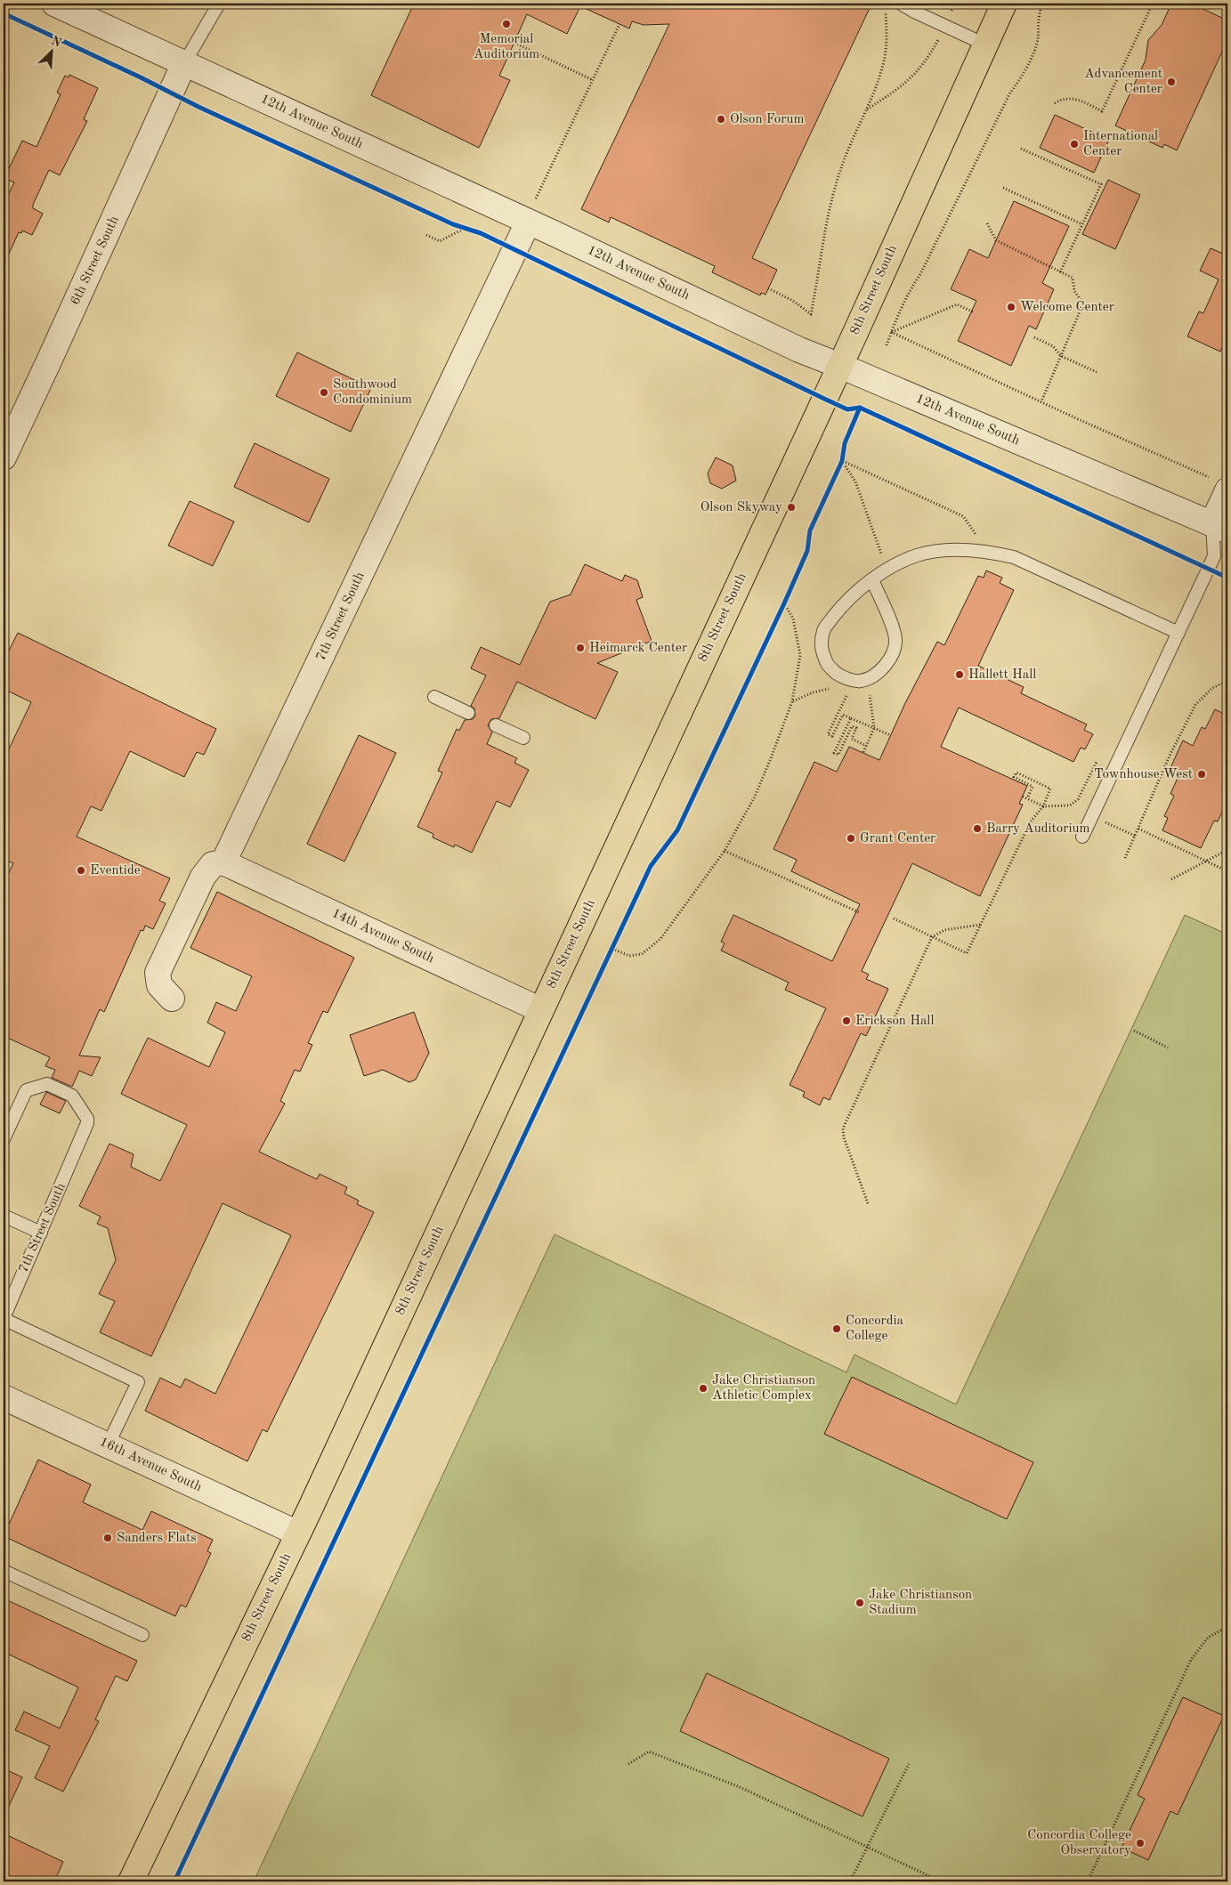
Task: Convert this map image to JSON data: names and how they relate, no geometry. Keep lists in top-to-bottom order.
{
  "streets": {
    "main road": ["8th Street South"],
    "street": [
      "12th Avenue South",
      "6th Street South",
      "7th Street South",
      "14th Avenue South",
      "16th Avenue South"
    ]
  },
  "crossings": [
    ["12th Avenue South", "6th Street South"],
    ["12th Avenue South", "8th Street South"],
    ["12th Avenue South", "7th Street South"],
    ["8th Street South", "14th Avenue South"],
    ["8th Street South", "16th Avenue South"],
    ["7th Street South", "14th Avenue South"]
  ],
  "places": [
    "Memorial Auditorium",
    "Advancement Center",
    "Olson Forum",
    "International Center",
    "Welcome Center",
    "Southwood Condominium",
    "Olson Skyway",
    "Heimarck Center",
    "Hallett Hall",
    "Townhouse West",
    "Barry Auditorium",
    "Grant Center",
    "Eventide",
    "Erickson Hall",
    "Concordia College",
    "Jake Christianson Athletic Complex",
    "Sanders Flats",
    "Jake Christianson Stadium",
    "Concordia College Observatory"
  ],
  "north": "top right"
}
